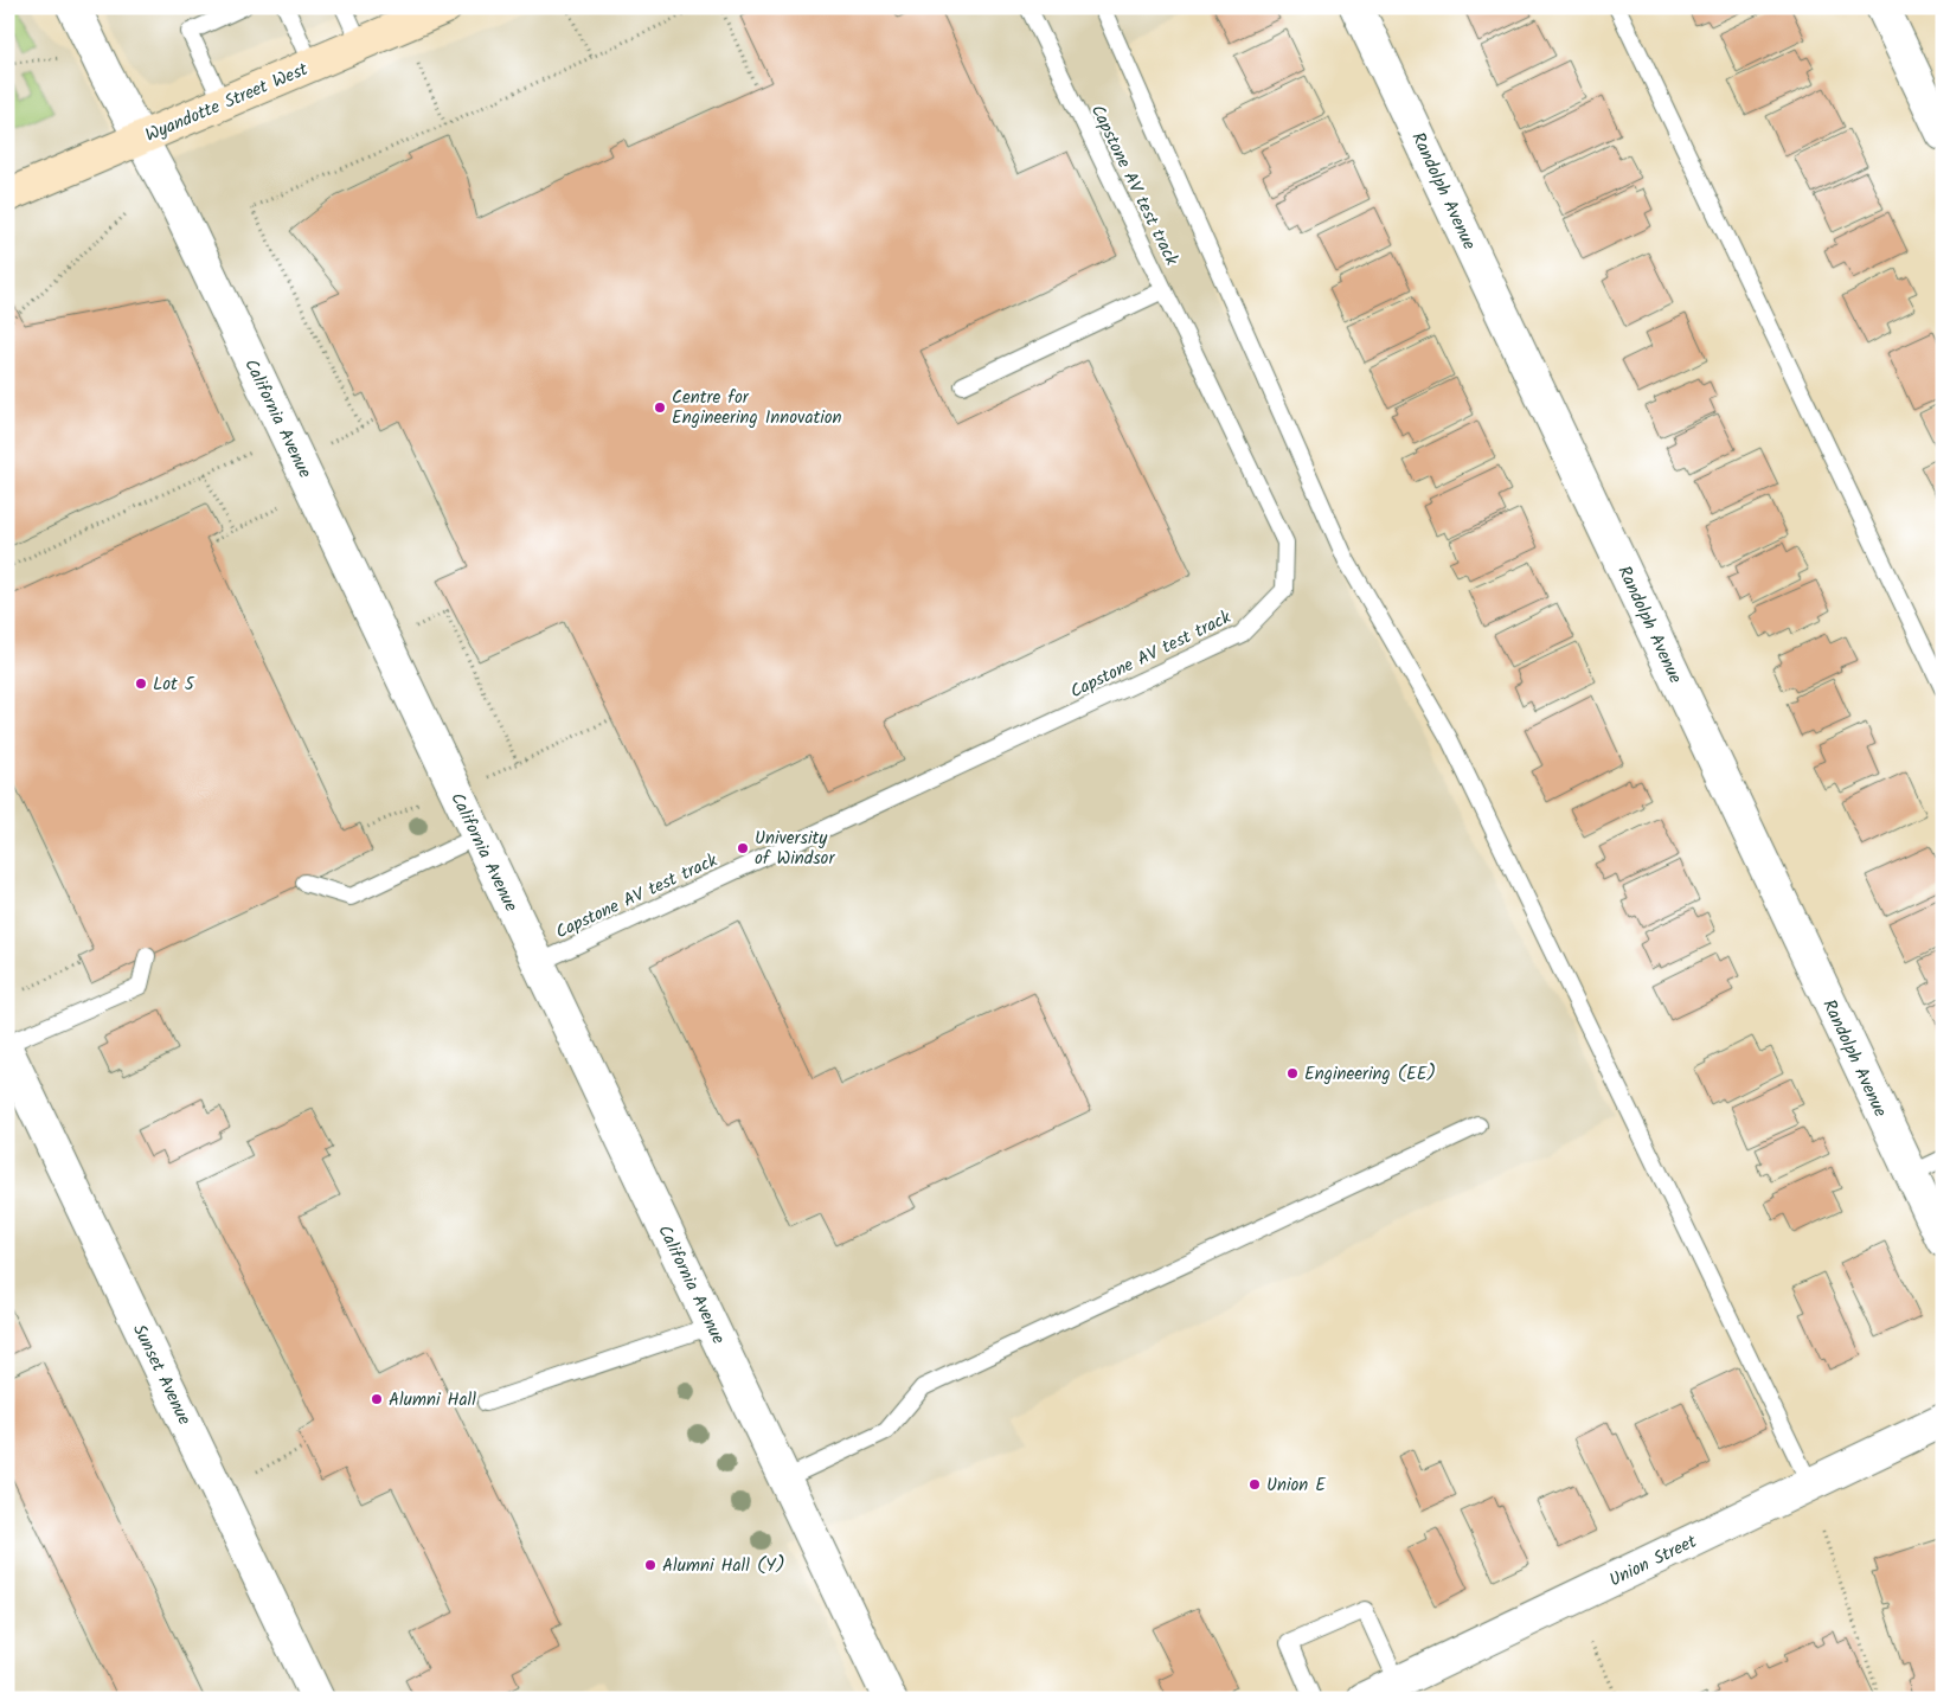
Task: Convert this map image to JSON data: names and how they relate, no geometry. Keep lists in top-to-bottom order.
{
  "streets": {
    "main road": ["Wyandotte Street West"],
    "street": [
      "Randolph Avenue",
      "California Avenue",
      "Sunset Avenue",
      "Union Street"
    ],
    "lane": ["Capstone AV test track"]
  },
  "crossings": [
    ["Wyandotte Street West", "California Avenue"],
    ["Capstone AV test track", "California Avenue"]
  ],
  "places": [
    "Centre for Engineering Innovation",
    "Lot 5",
    "University of Windsor",
    "Engineering (EE)",
    "Alumni Hall",
    "Union E",
    "Alumni Hall (Y)"
  ]
}
